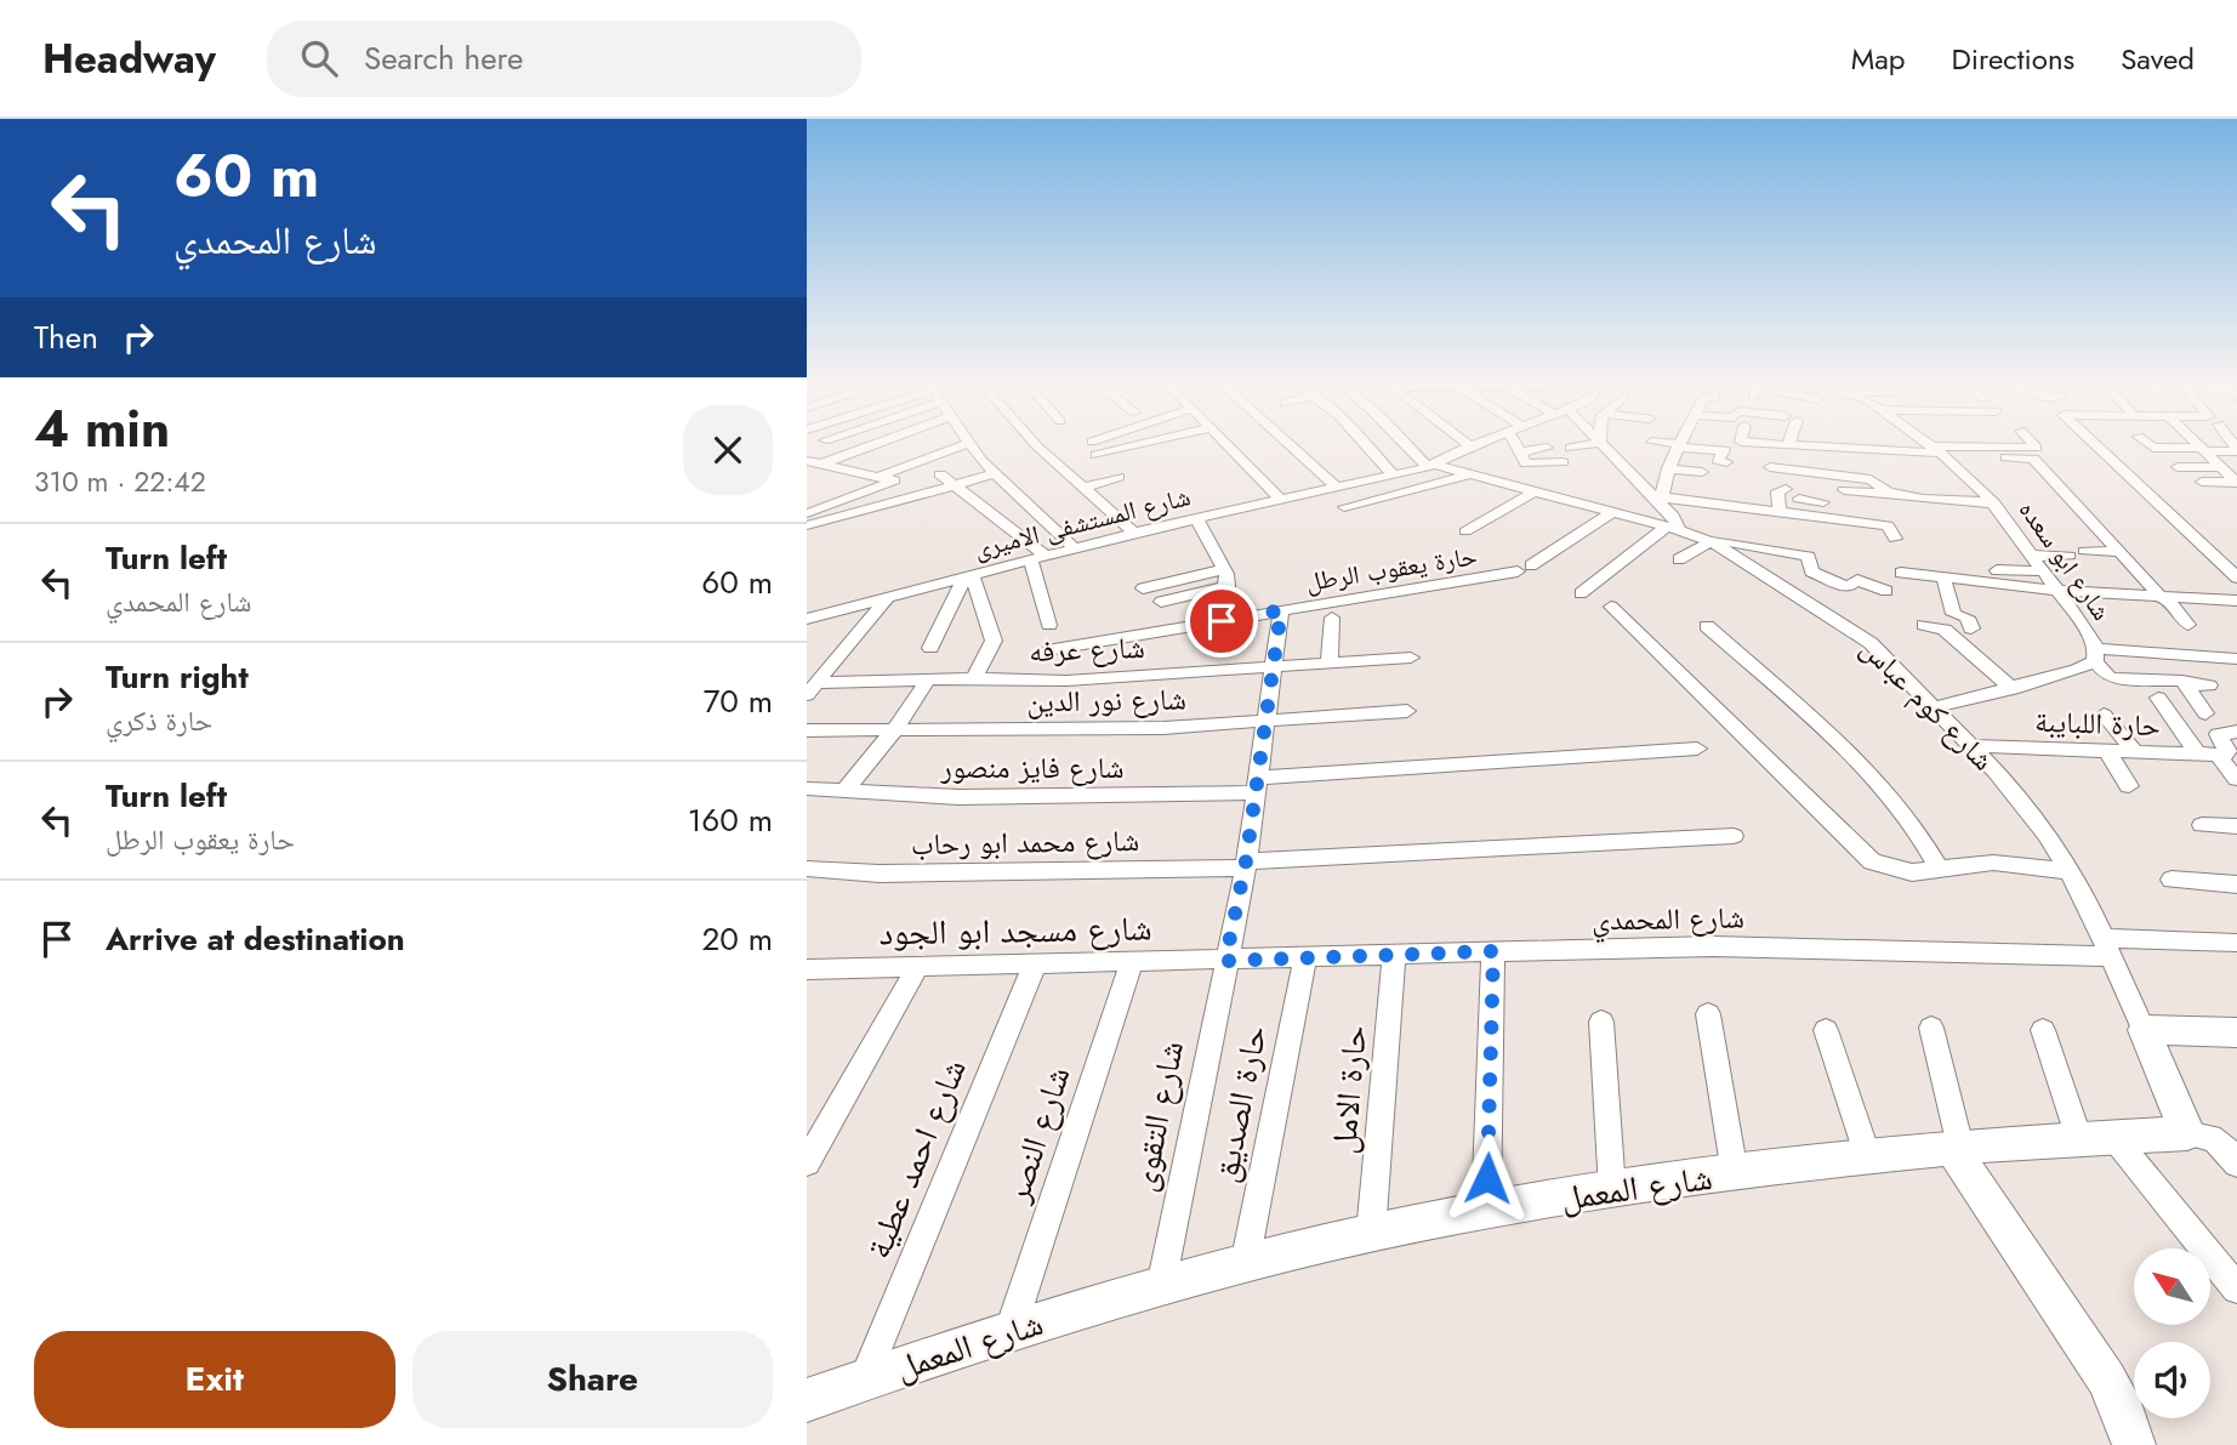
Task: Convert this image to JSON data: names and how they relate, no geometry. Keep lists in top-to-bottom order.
{
  "streets": {
    "street": [
      "شارع المستشفى الاميرى",
      "شارع ابو سعده",
      "حارة يعقوب الرطل",
      "شارع عرفه",
      "شارع نور الدين",
      "شارع كوم عباس",
      "حارة اللبايبة",
      "شارع فايز منصور",
      "شارع محمد ابو رحاب",
      "شارع المحمدي",
      "شارع مسجد ابو الجود",
      "حارة الامل",
      "حارة الصديق",
      "شارع التقوى",
      "شارع النصر",
      "شارع احمد عطية",
      "شارع المعمل"
    ]
  },
  "crossings": [
    ["شارع المستشفى الاميرى", "شارع كوم عباس"],
    ["شارع ابو سعده", "شارع كوم عباس"],
    ["حارة يعقوب الرطل", "شارع كوم عباس"],
    ["حارة يعقوب الرطل", "شارع التقوى"],
    ["شارع عرفه", "شارع التقوى"],
    ["شارع نور الدين", "شارع التقوى"],
    ["شارع كوم عباس", "حارة اللبايبة"],
    ["شارع كوم عباس", "شارع المحمدي"],
    ["شارع كوم عباس", "شارع المعمل"],
    ["شارع فايز منصور", "شارع التقوى"],
    ["شارع محمد ابو رحاب", "شارع التقوى"],
    ["شارع المحمدي", "شارع مسجد ابو الجود"],
    ["شارع المحمدي", "حارة الامل"],
    ["شارع المحمدي", "حارة الصديق"],
    ["شارع المحمدي", "شارع التقوى"],
    ["شارع مسجد ابو الجود", "شارع التقوى"],
    ["شارع مسجد ابو الجود", "شارع النصر"],
    ["شارع مسجد ابو الجود", "شارع احمد عطية"],
    ["حارة الامل", "شارع المعمل"],
    ["حارة الصديق", "شارع المعمل"],
    ["شارع التقوى", "شارع المعمل"],
    ["شارع النصر", "شارع المعمل"],
    ["شارع احمد عطية", "شارع المعمل"]
  ],
  "north": "top left",
  "page": {
    "header": "Headway",
    "search": "Search here",
    "nav": ["Map", "Directions", "Saved"],
    "turn": ["60 m", "شارع المحمدي"],
    "then": "Then",
    "heading": ["4 min", "310 m · 22:42"],
    "list": [
      {
        "name": "Turn left",
        "note": "شارع المحمدي",
        "value": "60 m"
      },
      {
        "name": "Turn right",
        "note": "حارة ذكري",
        "value": "70 m"
      },
      {
        "name": "Turn left",
        "note": "حارة يعقوب الرطل",
        "value": "160 m"
      },
      {
        "name": "Arrive at destination",
        "value": "20 m"
      }
    ],
    "buttons": ["Exit", "Share"]
  }
}
